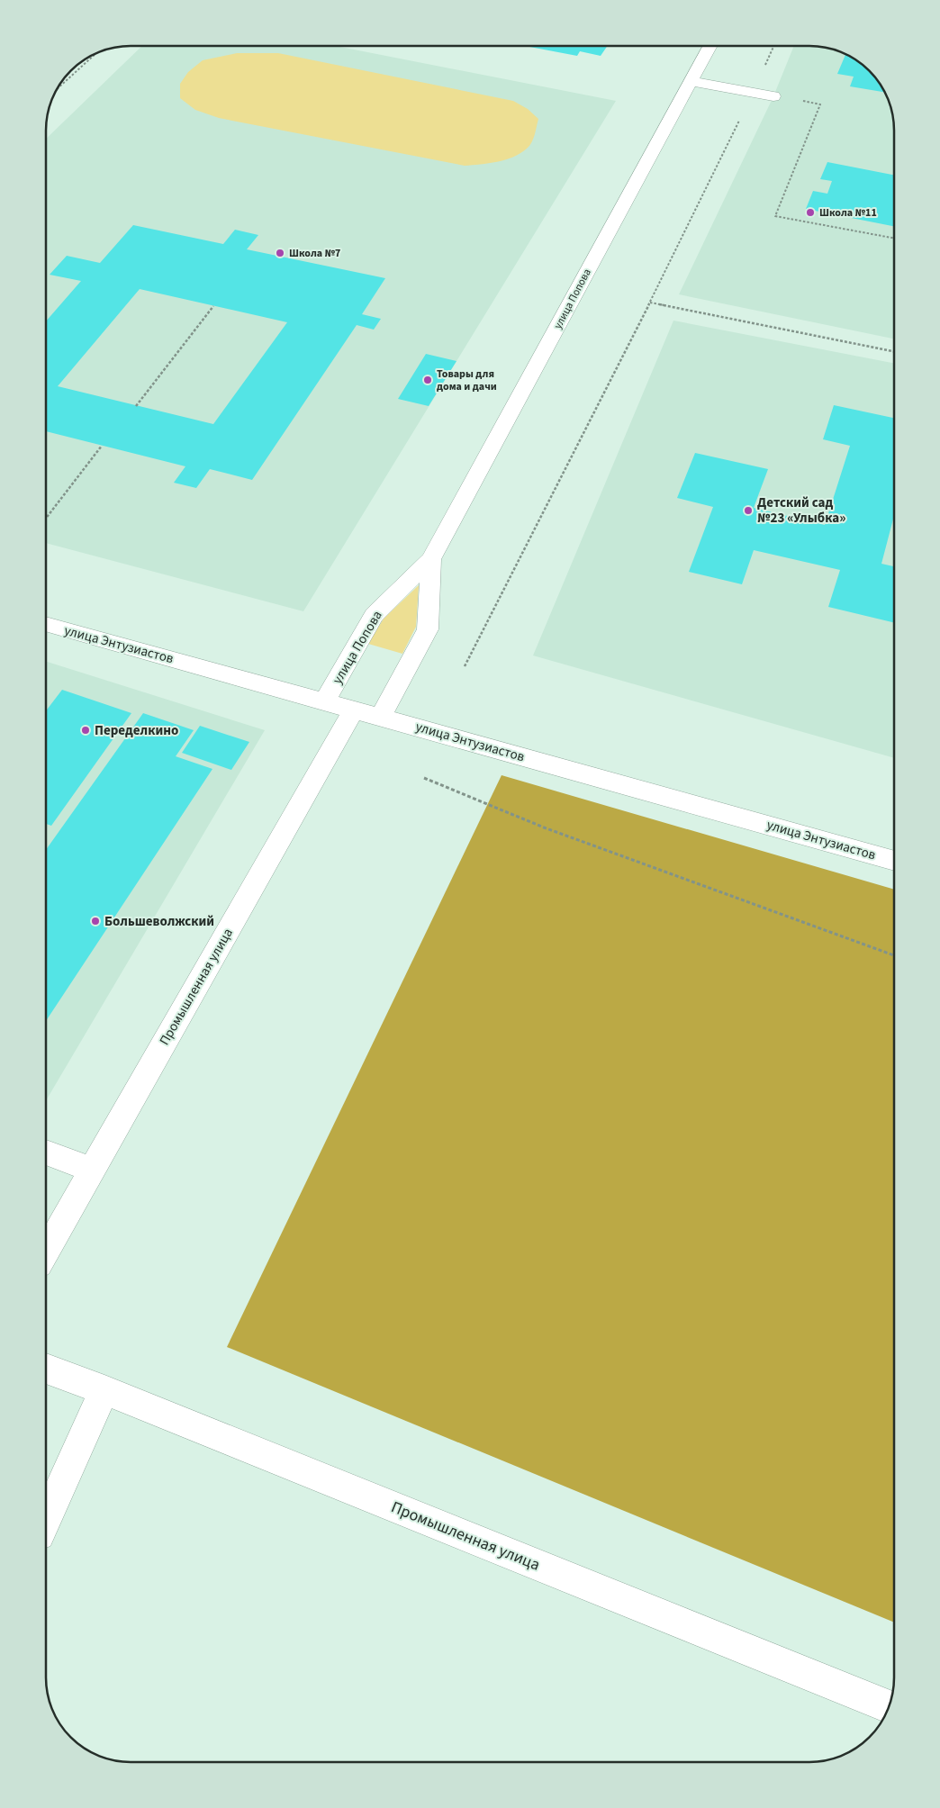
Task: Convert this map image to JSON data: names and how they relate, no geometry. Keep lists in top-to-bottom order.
{
  "streets": {
    "street": ["улица Попова", "улица Энтузиастов", "Промышленная улица"]
  },
  "crossings": [
    ["улица Попова", "улица Энтузиастов"],
    ["улица Энтузиастов", "Промышленная улица"]
  ],
  "places": [
    "Школа №11",
    "Школа №7",
    "Товары для дома и дачи",
    "Детский сад №23 «Улыбка»",
    "Переделкино",
    "Большеволжский"
  ]
}
